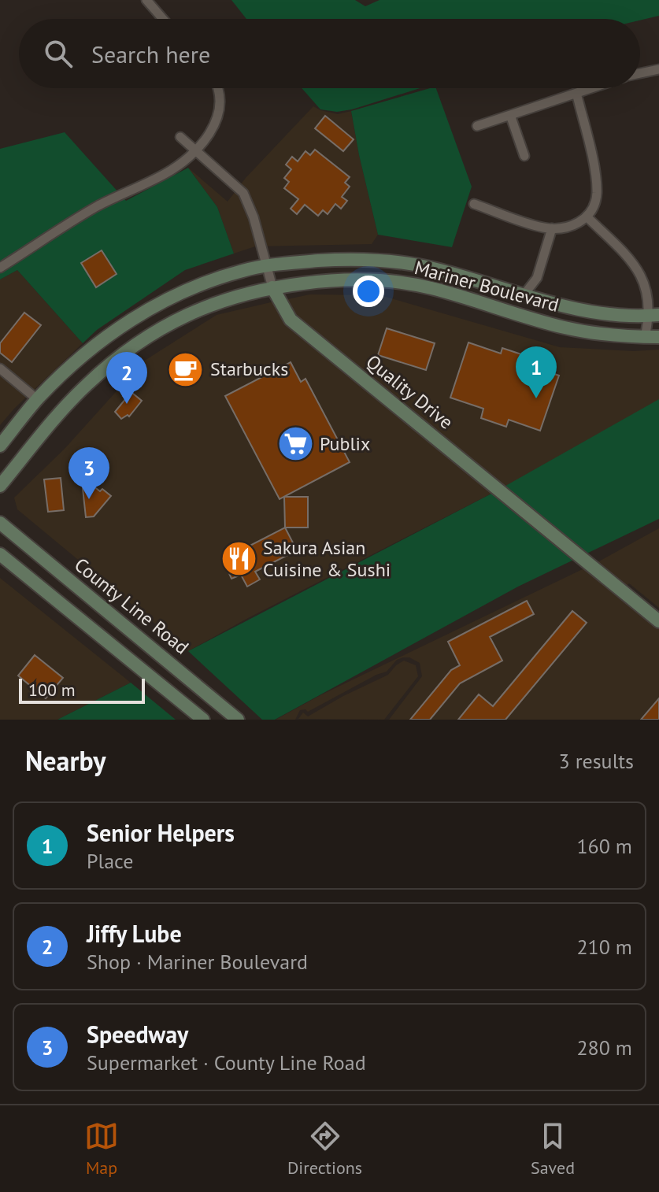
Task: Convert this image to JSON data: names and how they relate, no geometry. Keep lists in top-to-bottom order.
{
  "streets": {
    "main road": ["Mariner Boulevard", "Quality Drive", "County Line Road"]
  },
  "crossings": [
    ["Mariner Boulevard", "Quality Drive"]
  ],
  "places": {
    "cafe": ["Starbucks"],
    "supermarket": ["Publix"],
    "restaurant": ["Sakura Asian Cuisine & Sushi"]
  },
  "scale_bar": "100 m",
  "page": {
    "search": "Search here",
    "pins": ["1", "2", "3"],
    "scale": "100 m",
    "heading": ["Nearby", "3 results"],
    "list": [
      {
        "mark": "1",
        "name": "Senior Helpers",
        "note": "Place",
        "value": "160 m"
      },
      {
        "mark": "2",
        "name": "Jiffy Lube",
        "note": "Shop · Mariner Boulevard",
        "value": "210 m"
      },
      {
        "mark": "3",
        "name": "Speedway",
        "note": "Supermarket · County Line Road",
        "value": "280 m"
      }
    ],
    "nav": ["Map", "Directions", "Saved"]
  }
}
